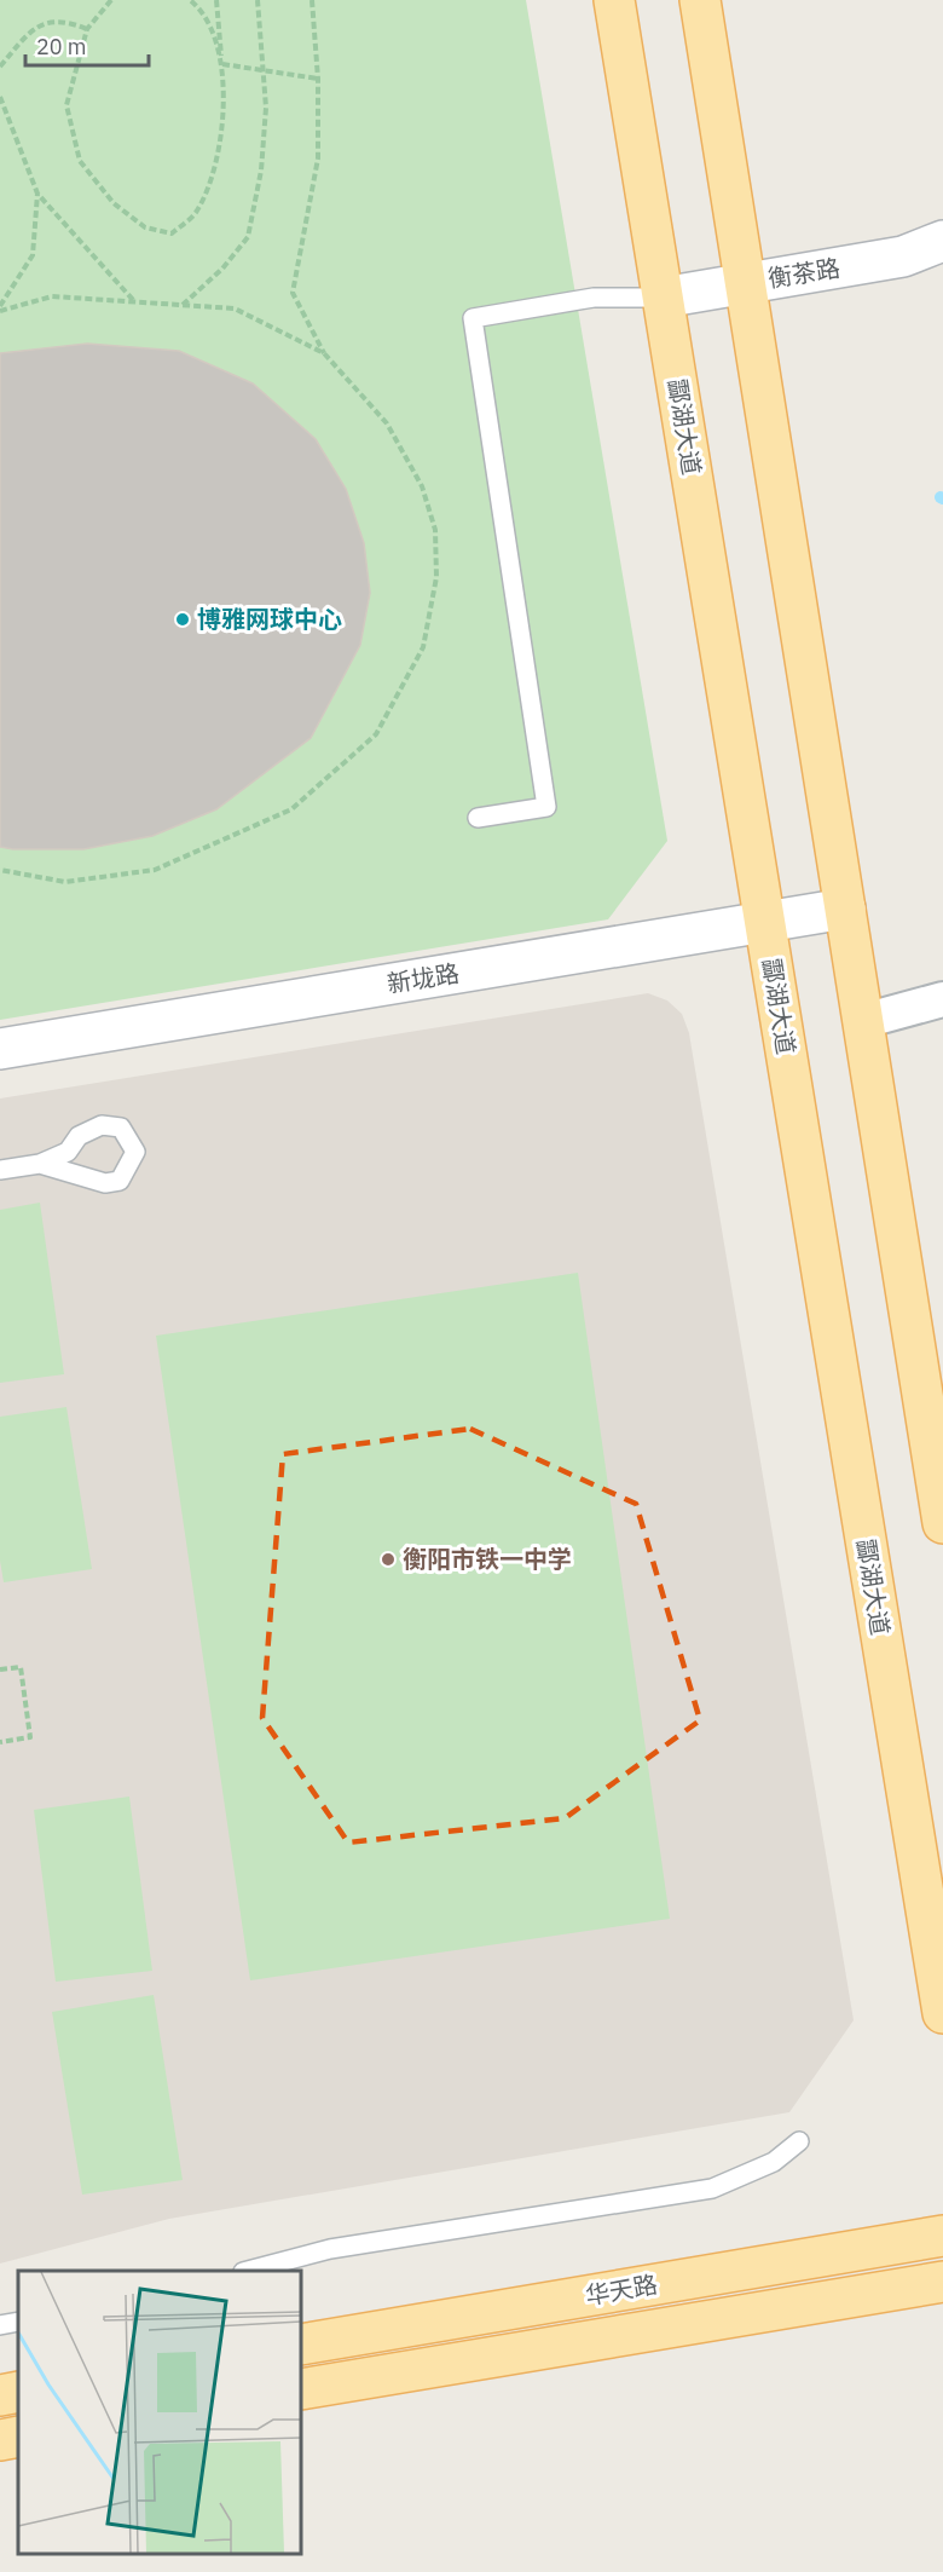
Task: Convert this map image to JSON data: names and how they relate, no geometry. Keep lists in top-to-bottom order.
{
  "streets": {
    "main road": [
      "衡茶路",
      "酃湖大道",
      "新垅路",
      "华天路"
    ]
  },
  "crossings": [
    ["衡茶路", "酃湖大道"],
    ["酃湖大道", "新垅路"]
  ],
  "places": ["博雅网球中心", "衡阳市铁一中学"],
  "scale_bar": "20 m"
}
